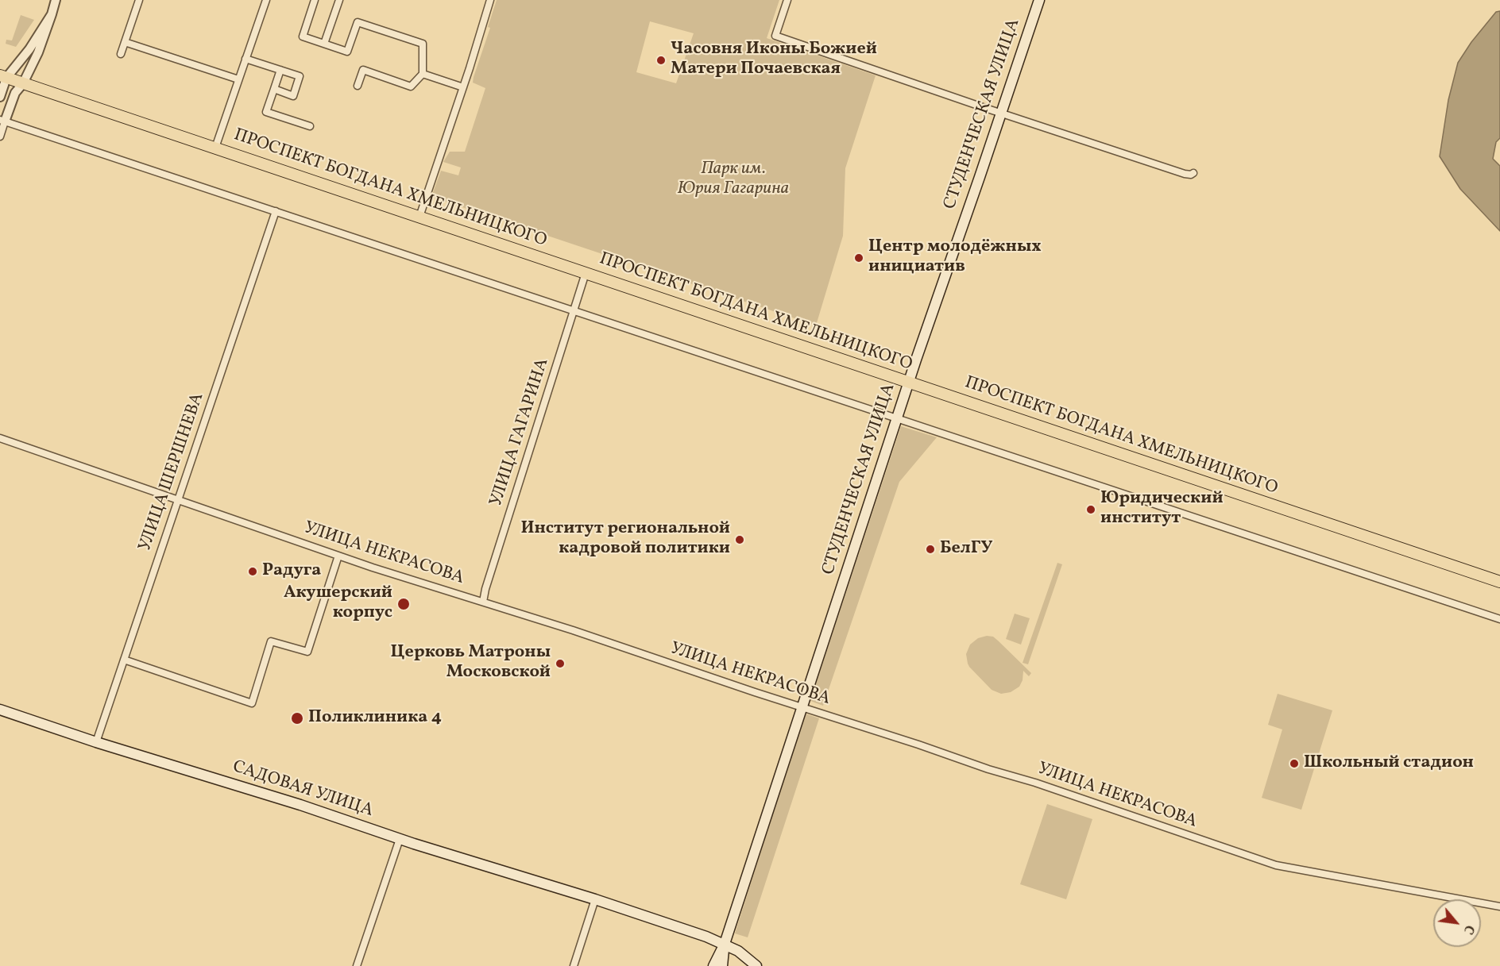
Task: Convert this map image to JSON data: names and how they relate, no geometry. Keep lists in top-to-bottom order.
{
  "streets": {
    "main road": ["СТУДЕНЧЕСКАЯ УЛИЦА", "ПРОСПЕКТ БОГДАНА ХМЕЛЬНИЦКОГО", "САДОВАЯ УЛИЦА"],
    "street": ["УЛИЦА ГАГАРИНА", "УЛИЦА ШЕРШНЕВА", "УЛИЦА НЕКРАСОВА"]
  },
  "crossings": [
    ["СТУДЕНЧЕСКАЯ УЛИЦА", "ПРОСПЕКТ БОГДАНА ХМЕЛЬНИЦКОГО"],
    ["СТУДЕНЧЕСКАЯ УЛИЦА", "УЛИЦА НЕКРАСОВА"],
    ["СТУДЕНЧЕСКАЯ УЛИЦА", "САДОВАЯ УЛИЦА"],
    ["ПРОСПЕКТ БОГДАНА ХМЕЛЬНИЦКОГО", "УЛИЦА ГАГАРИНА"],
    ["УЛИЦА ГАГАРИНА", "УЛИЦА НЕКРАСОВА"],
    ["УЛИЦА ШЕРШНЕВА", "УЛИЦА НЕКРАСОВА"],
    ["УЛИЦА ШЕРШНЕВА", "САДОВАЯ УЛИЦА"]
  ],
  "parks": ["Парк им. Юрия Гагарина"],
  "places": [
    "Часовня Иконы Божией Матери Почаевская",
    "Центр молодёжных инициатив",
    "Юридический институт",
    "Институт региональной кадровой политики",
    "БелГУ",
    "Радуга",
    "Акушерский корпус",
    "Церковь Матроны Московской",
    "Поликлиника 4",
    "Школьный стадион"
  ],
  "north": "bottom right"
}
